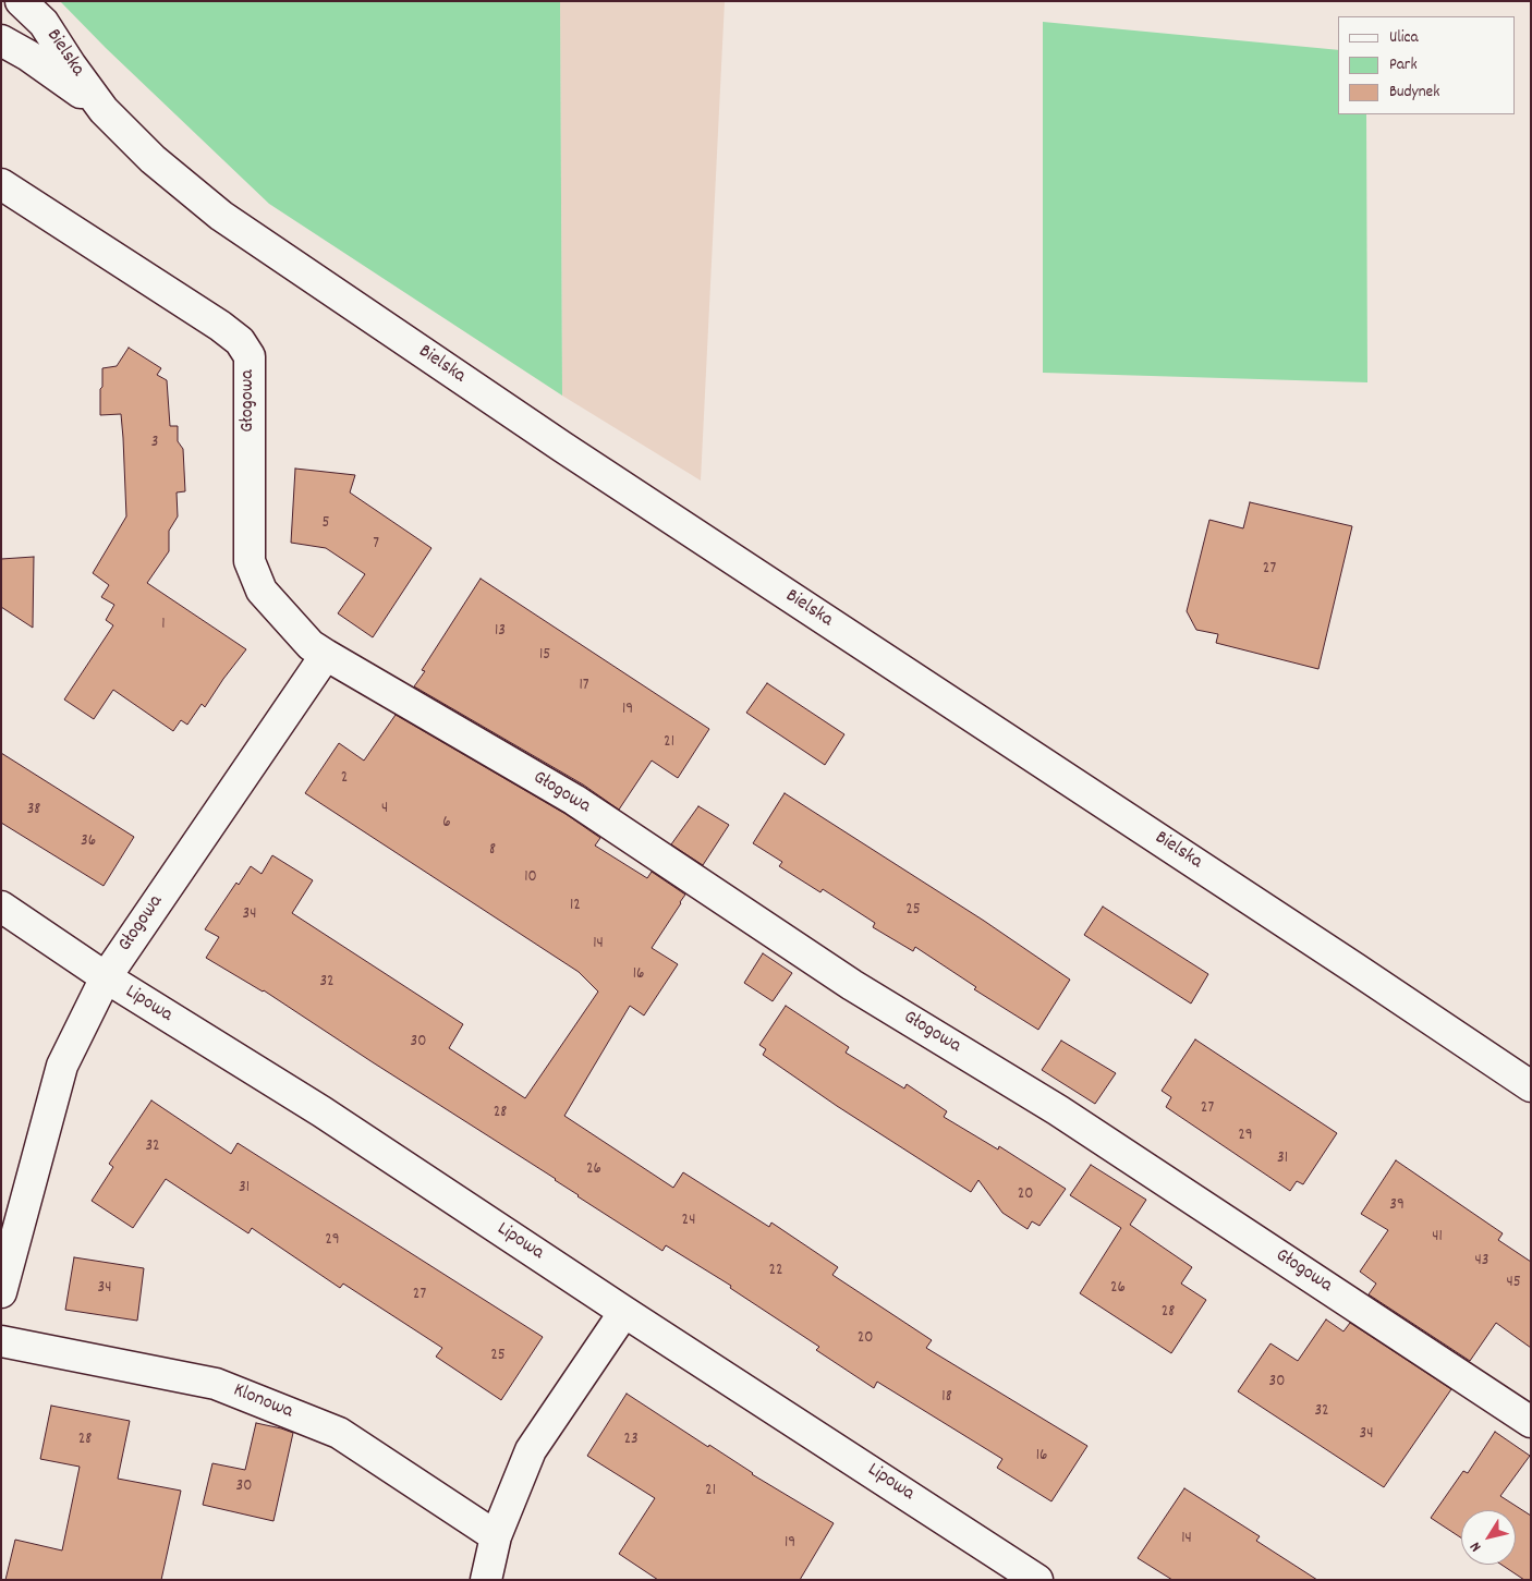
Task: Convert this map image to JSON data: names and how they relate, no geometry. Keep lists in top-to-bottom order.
{
  "streets": {
    "street": [
      "Bielska",
      "Głogowa",
      "Lipowa",
      "Klonowa"
    ]
  },
  "crossings": [
    ["Głogowa", "Lipowa"]
  ],
  "house_numbers": [
    "3",
    "5",
    "7",
    "27",
    "1",
    "13",
    "15",
    "17",
    "19",
    "21",
    "2",
    "4",
    "38",
    "6",
    "36",
    "8",
    "10",
    "12",
    "25",
    "34",
    "14",
    "16",
    "32",
    "30",
    "27",
    "28",
    "29",
    "32",
    "31",
    "26",
    "31",
    "20",
    "39",
    "24",
    "41",
    "29",
    "43",
    "22",
    "45",
    "34",
    "26",
    "27",
    "28",
    "20",
    "25",
    "30",
    "18",
    "32",
    "34",
    "28",
    "23",
    "16",
    "30",
    "21",
    "14",
    "19"
  ],
  "legend": ["Ulica", "Park", "Budynek"],
  "north": "bottom left"
}
